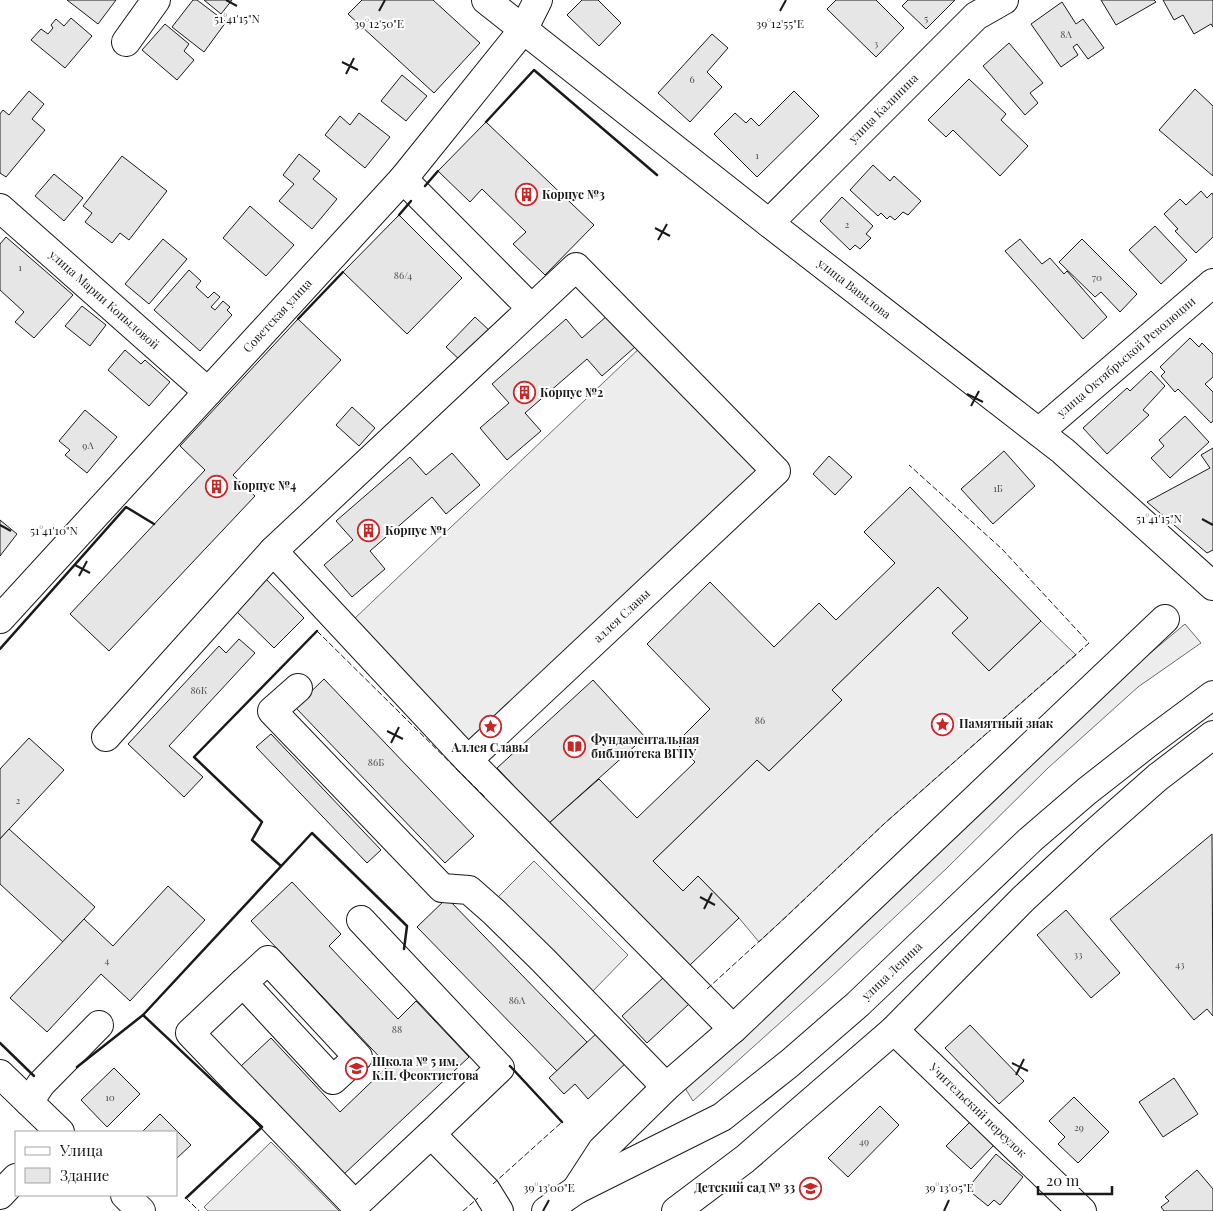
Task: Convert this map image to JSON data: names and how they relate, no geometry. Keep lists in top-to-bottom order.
{
  "streets": {
    "street": [
      "улица Калинина",
      "улица Вавилова",
      "улица Марии Копыловой",
      "Советская улица",
      "улица Октябрьской Революции",
      "аллея Славы",
      "улица Ленина",
      "Учительский переулок"
    ]
  },
  "crossings": [
    ["улица Калинина", "улица Вавилова"],
    ["улица Вавилова", "Советская улица"],
    ["улица Вавилова", "улица Октябрьской Революции"],
    ["улица Марии Копыловой", "Советская улица"]
  ],
  "places": {
    "building": [
      "Корпус №3",
      "Корпус №2",
      "Корпус №4",
      "Корпус №1"
    ],
    "place": ["Памятный знак", "Аллея Славы"],
    "library": ["Фундаментальная библиотека ВГПУ"],
    "school or university": ["Школа № 5 им. К.П. Феоктистова", "Детский сад № 33"]
  },
  "house_numbers": [
    "5",
    "8А",
    "3",
    "6",
    "1",
    "2",
    "1",
    "86/4",
    "70",
    "9А",
    "1Б",
    "86К",
    "86",
    "86Б",
    "2",
    "33",
    "4",
    "43",
    "86А",
    "88",
    "10",
    "29",
    "49"
  ],
  "legend": ["Улица", "Здание"],
  "scale_bar": "20 m",
  "coordinates": [
    "51°41'15\"N",
    "39°12'50\"E",
    "39°12'55\"E",
    "51°41'10\"N",
    "39°13'00\"E",
    "39°13'05\"E"
  ]
}
